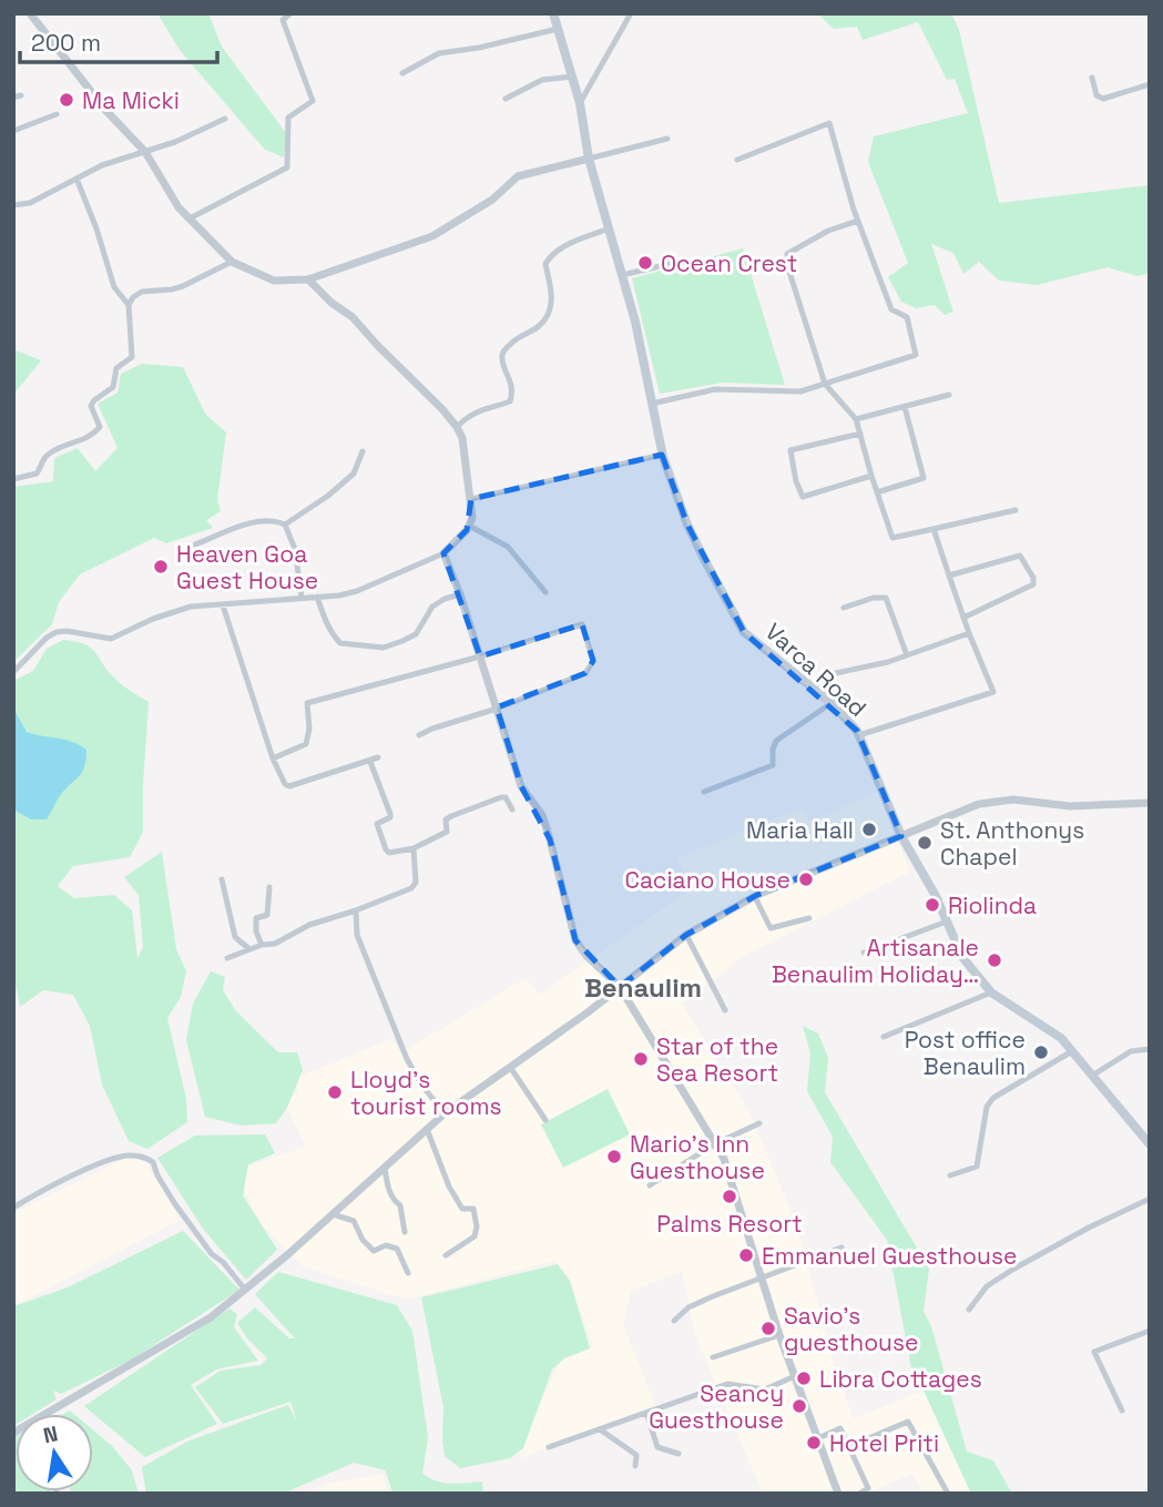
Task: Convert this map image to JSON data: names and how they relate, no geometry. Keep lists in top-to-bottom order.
{
  "streets": {
    "main road": ["Varca Road"]
  },
  "districts": ["Benaulim"],
  "places": [
    "Ma Micki",
    "Ocean Crest",
    "Heaven Goa Guest House",
    "Maria Hall",
    "St. Anthonys Chapel",
    "Caciano House",
    "Riolinda",
    "Artisanale Benaulim Holiday…",
    "Post office Benaulim",
    "Star of the Sea Resort",
    "Lloyd's tourist rooms",
    "Mario's Inn Guesthouse",
    "Palms Resort",
    "Emmanuel Guesthouse",
    "Savio's guesthouse",
    "Libra Cottages",
    "Seancy Guesthouse",
    "Hotel Priti"
  ],
  "scale_bar": "200 m",
  "north": "top"
}
